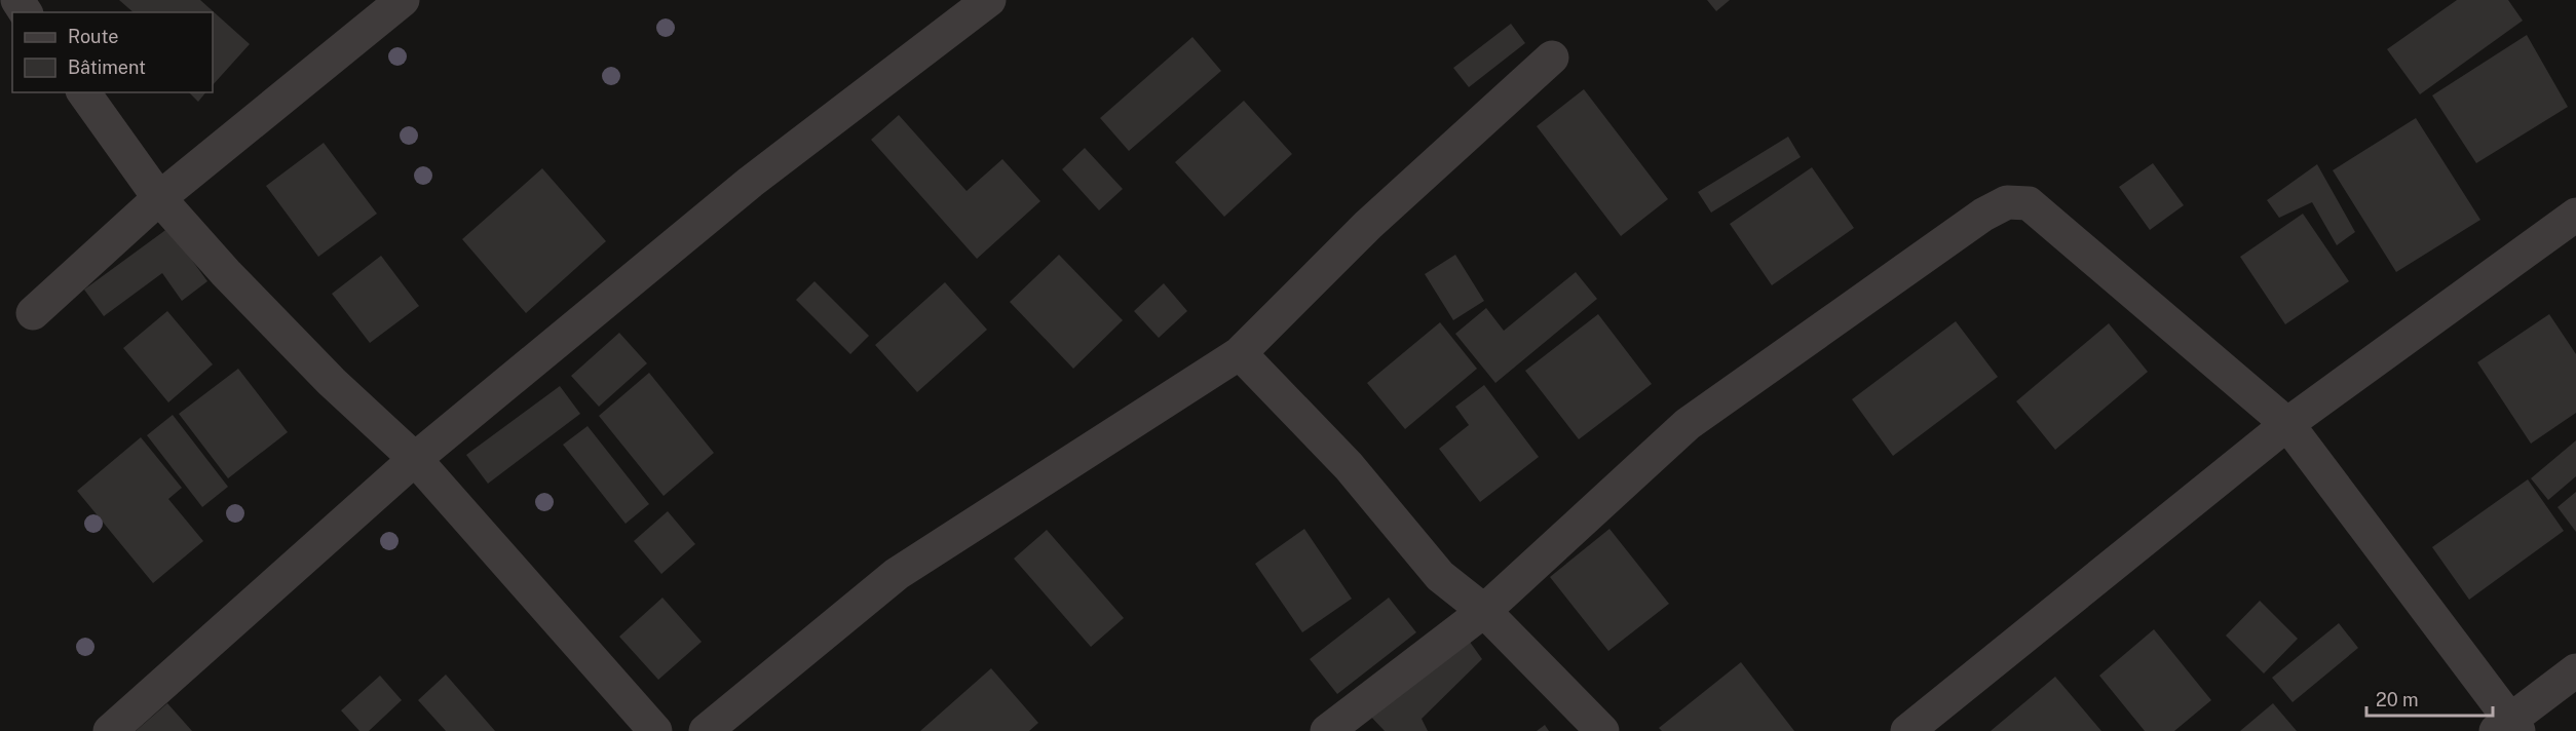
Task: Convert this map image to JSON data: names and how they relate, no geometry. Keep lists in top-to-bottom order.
{
  "legend": ["Route", "Bâtiment"],
  "scale_bar": "20 m"
}
